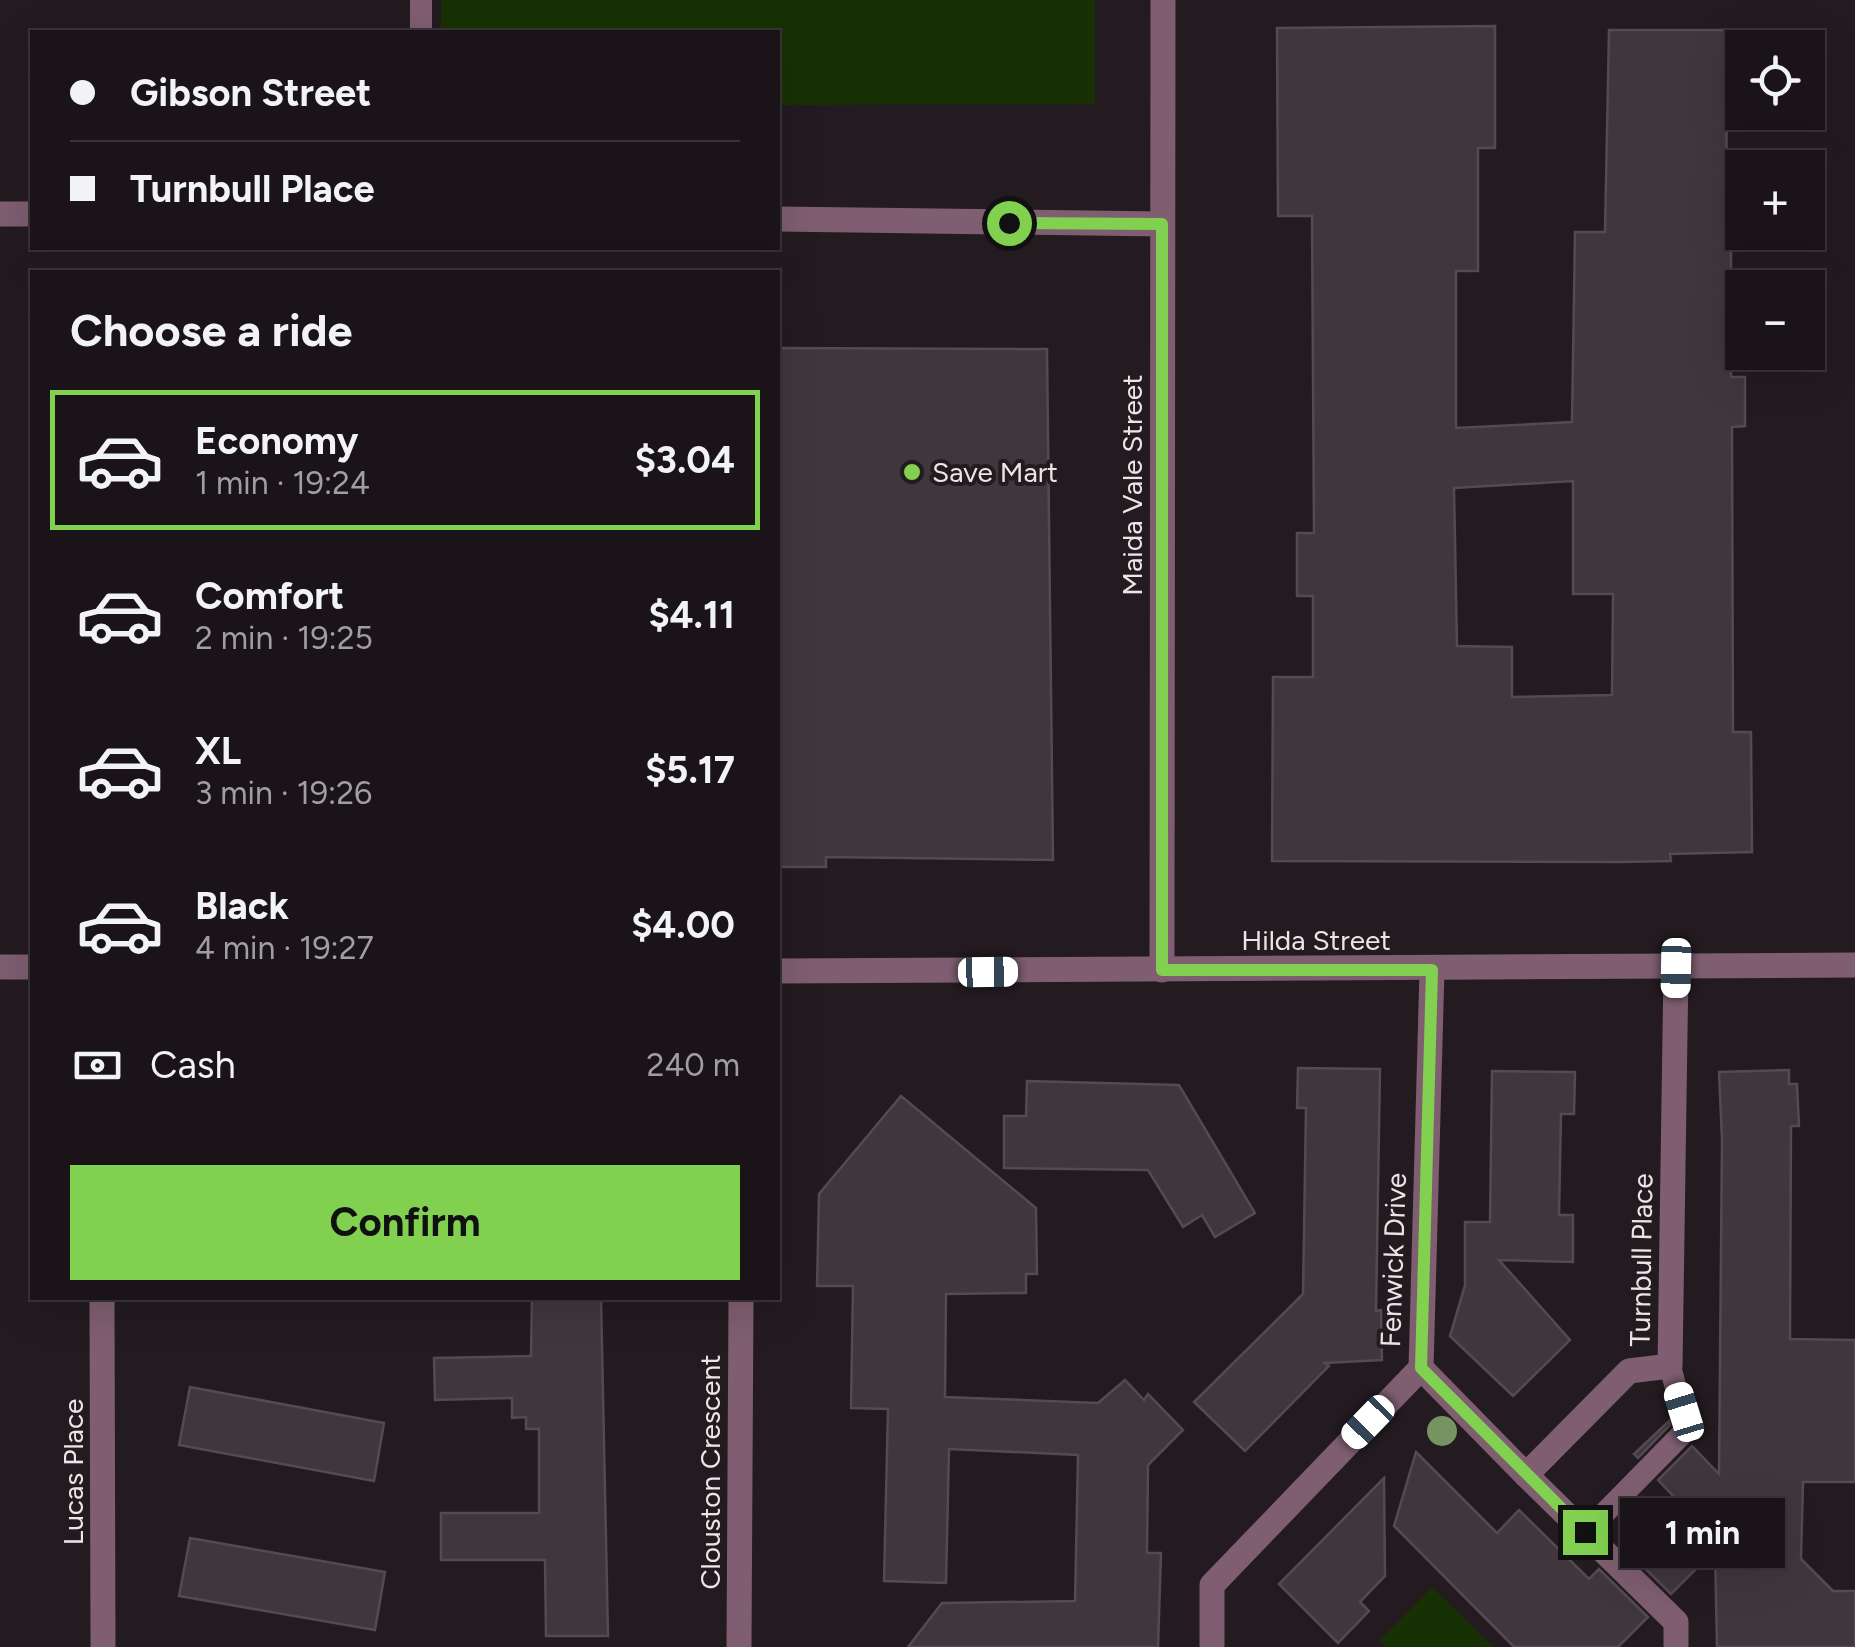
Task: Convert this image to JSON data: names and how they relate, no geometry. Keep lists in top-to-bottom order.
{
  "streets": {
    "street": [
      "Maida Vale Street",
      "Hilda Street",
      "Fenwick Drive",
      "Turnbull Place",
      "Lucas Place",
      "Clouston Crescent"
    ]
  },
  "crossings": [
    ["Maida Vale Street", "Hilda Street"],
    ["Hilda Street", "Fenwick Drive"],
    ["Hilda Street", "Turnbull Place"]
  ],
  "places": ["Save Mart"],
  "page": {
    "map_buttons": ["+", "−"],
    "banner": ["Gibson Street", "Turnbull Place"],
    "heading": "Choose a ride",
    "list": [
      {
        "name": "Economy",
        "note": "1 min · 19:24",
        "value": "$3.04"
      },
      {
        "name": "Comfort",
        "note": "2 min · 19:25",
        "value": "$4.11"
      },
      {
        "name": "XL",
        "note": "3 min · 19:26",
        "value": "$5.17"
      },
      {
        "name": "Black",
        "note": "4 min · 19:27",
        "value": "$4.00"
      }
    ],
    "pay": ["Cash", "240 m"],
    "buttons": "Confirm",
    "bubble": "1 min"
  }
}
